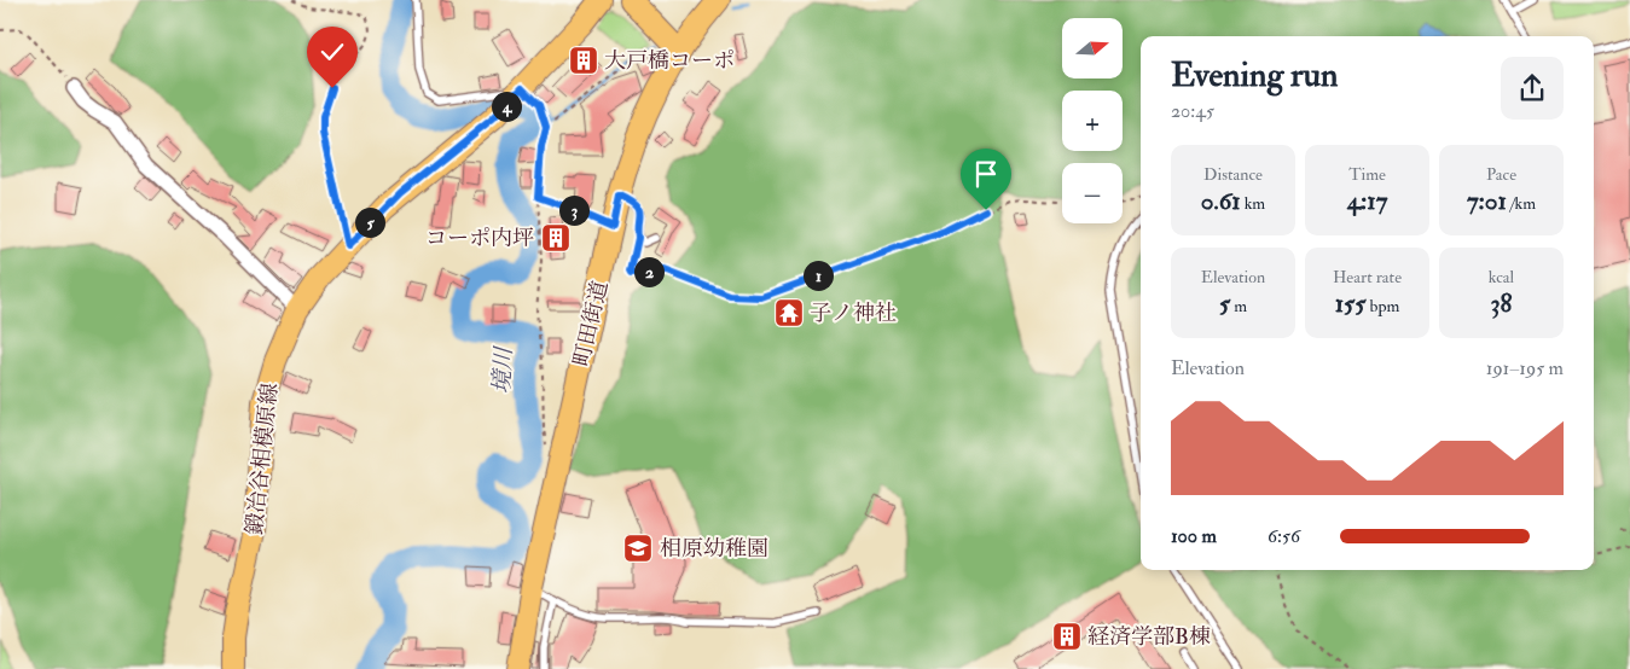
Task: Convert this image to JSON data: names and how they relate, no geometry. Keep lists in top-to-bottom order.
{
  "streets": {
    "main road": ["町田街道", "鍛冶谷相模原線"]
  },
  "water": ["境川"],
  "places": {
    "building": ["大戸橋コーポ", "コーポ内坪", "経済学部B棟"],
    "temple": ["子ノ神社"],
    "school or university": ["相原幼稚園"]
  },
  "north": "right",
  "page": {
    "map_buttons": ["+", "−"],
    "heading": ["Evening run", "20:45"],
    "pins": [
      "4",
      "3",
      "5",
      "2",
      "1"
    ],
    "stats": [
      ["Distance", "0.61 km"],
      ["Time", "4:17"],
      ["Pace", "7:01 /km"],
      ["Elevation", "5 m"],
      ["Heart rate", "155 bpm"],
      ["kcal", "38"]
    ],
    "chart": ["Elevation", "191–195 m"],
    "list": [
      {
        "name": "100 m",
        "note": "6:56"
      }
    ]
  }
}
